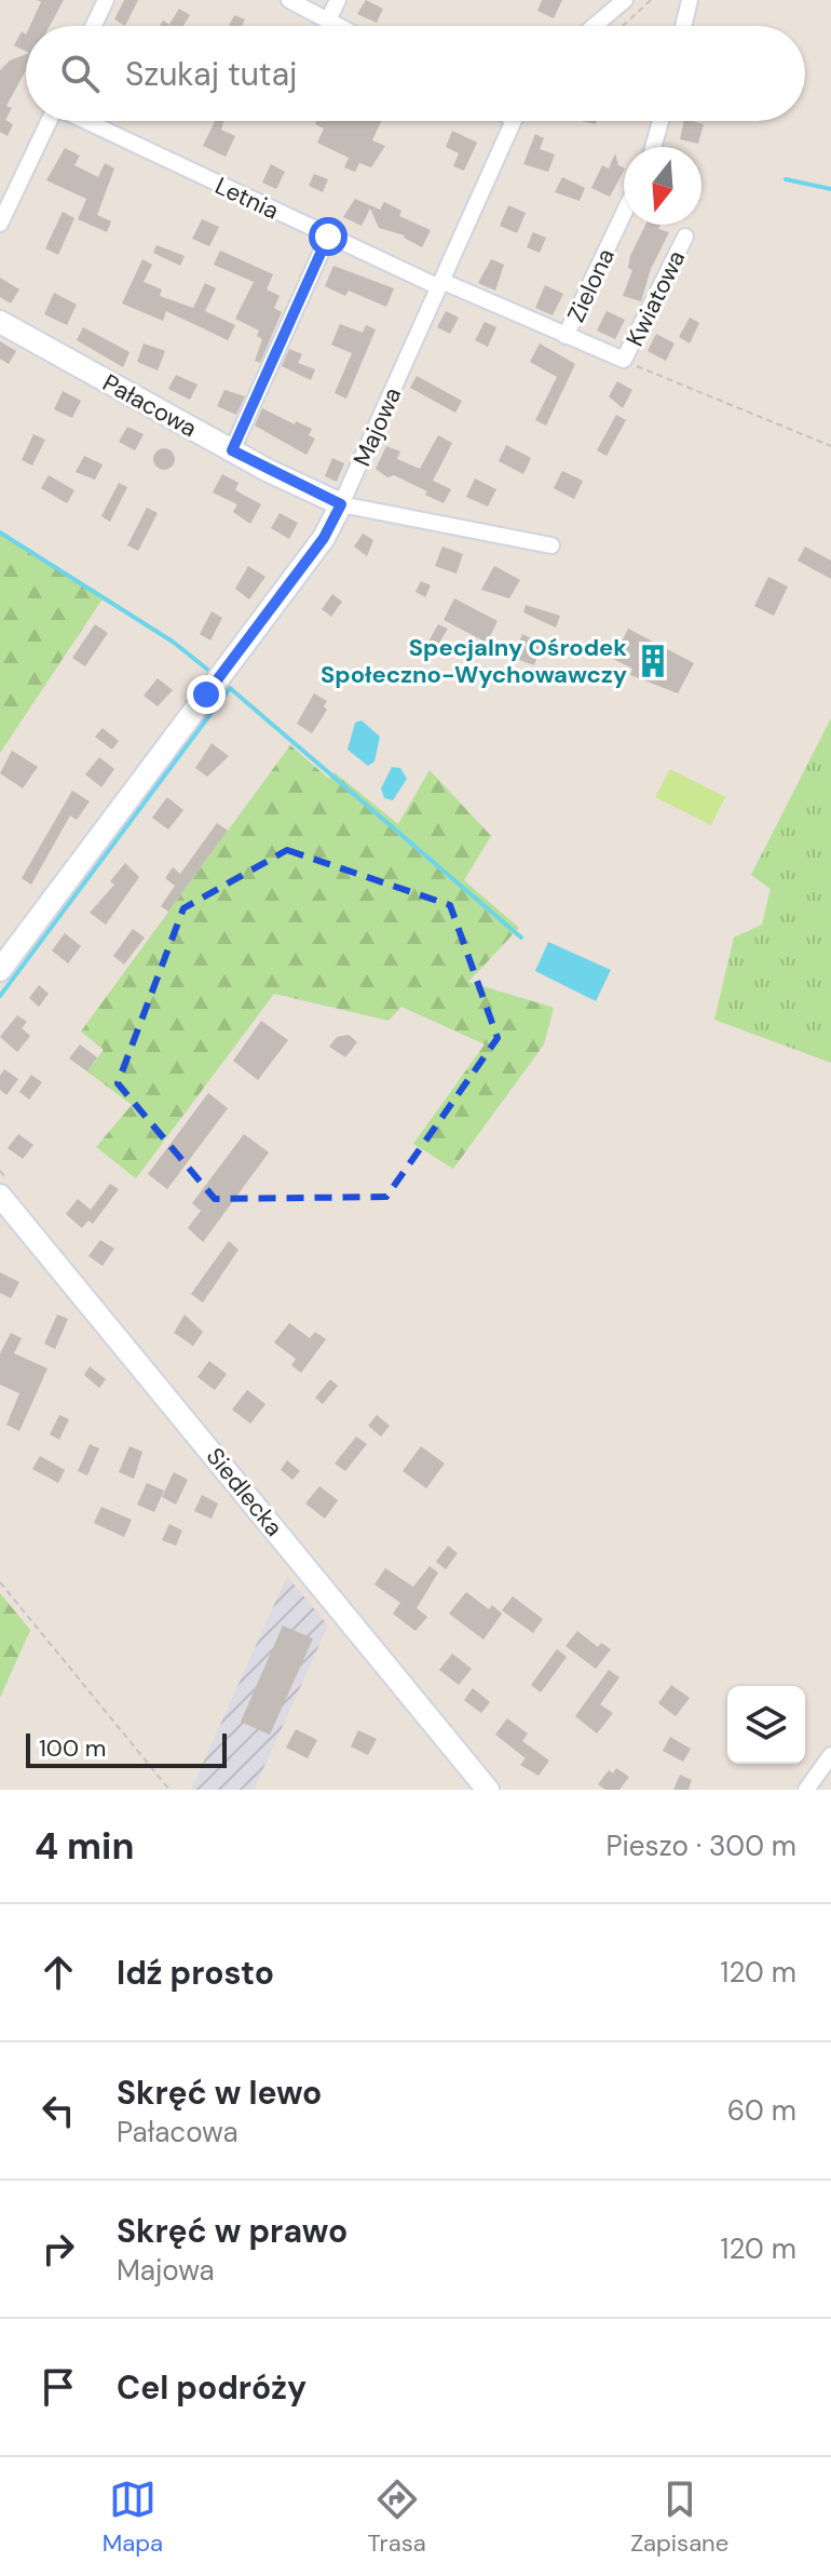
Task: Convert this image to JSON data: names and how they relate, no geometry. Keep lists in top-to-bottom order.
{
  "streets": {
    "street": [
      "Letnia",
      "Zielona",
      "Kwiatowa",
      "Pałacowa",
      "Majowa",
      "Siedlecka"
    ]
  },
  "crossings": [
    ["Letnia", "Zielona"],
    ["Letnia", "Kwiatowa"],
    ["Letnia", "Majowa"],
    ["Pałacowa", "Majowa"]
  ],
  "places": {
    "building": ["Specjalny Ośrodek Społeczno-Wychowawczy"]
  },
  "scale_bar": "100 m",
  "north": "bottom",
  "page": {
    "search": "Szukaj tutaj",
    "scale": "100 m",
    "heading": ["4 min", "Pieszo · 300 m"],
    "list": [
      ["Idź prosto", "120 m"],
      ["Skręć w lewo", "Pałacowa", "60 m"],
      ["Skręć w prawo", "Majowa", "120 m"],
      "Cel podróży"
    ],
    "nav": ["Mapa", "Trasa", "Zapisane"]
  }
}
